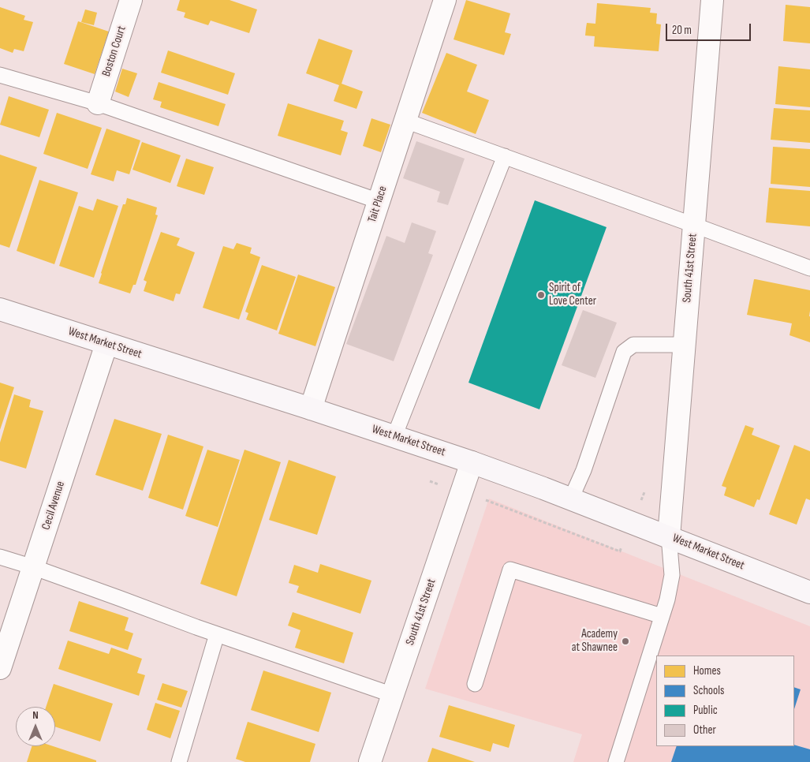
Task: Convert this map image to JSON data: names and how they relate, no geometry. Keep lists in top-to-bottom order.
{
  "streets": {
    "street": [
      "Boston Court",
      "Tait Place",
      "South 41st Street",
      "West Market Street",
      "Cecil Avenue"
    ]
  },
  "crossings": [
    ["Tait Place", "West Market Street"],
    ["South 41st Street", "West Market Street"],
    ["West Market Street", "Cecil Avenue"]
  ],
  "places": ["Spirit of Love Center", "Academy at Shawnee"],
  "legend": [
    "Homes",
    "Schools",
    "Public",
    "Other"
  ],
  "scale_bar": "20 m",
  "north": "top"
}
